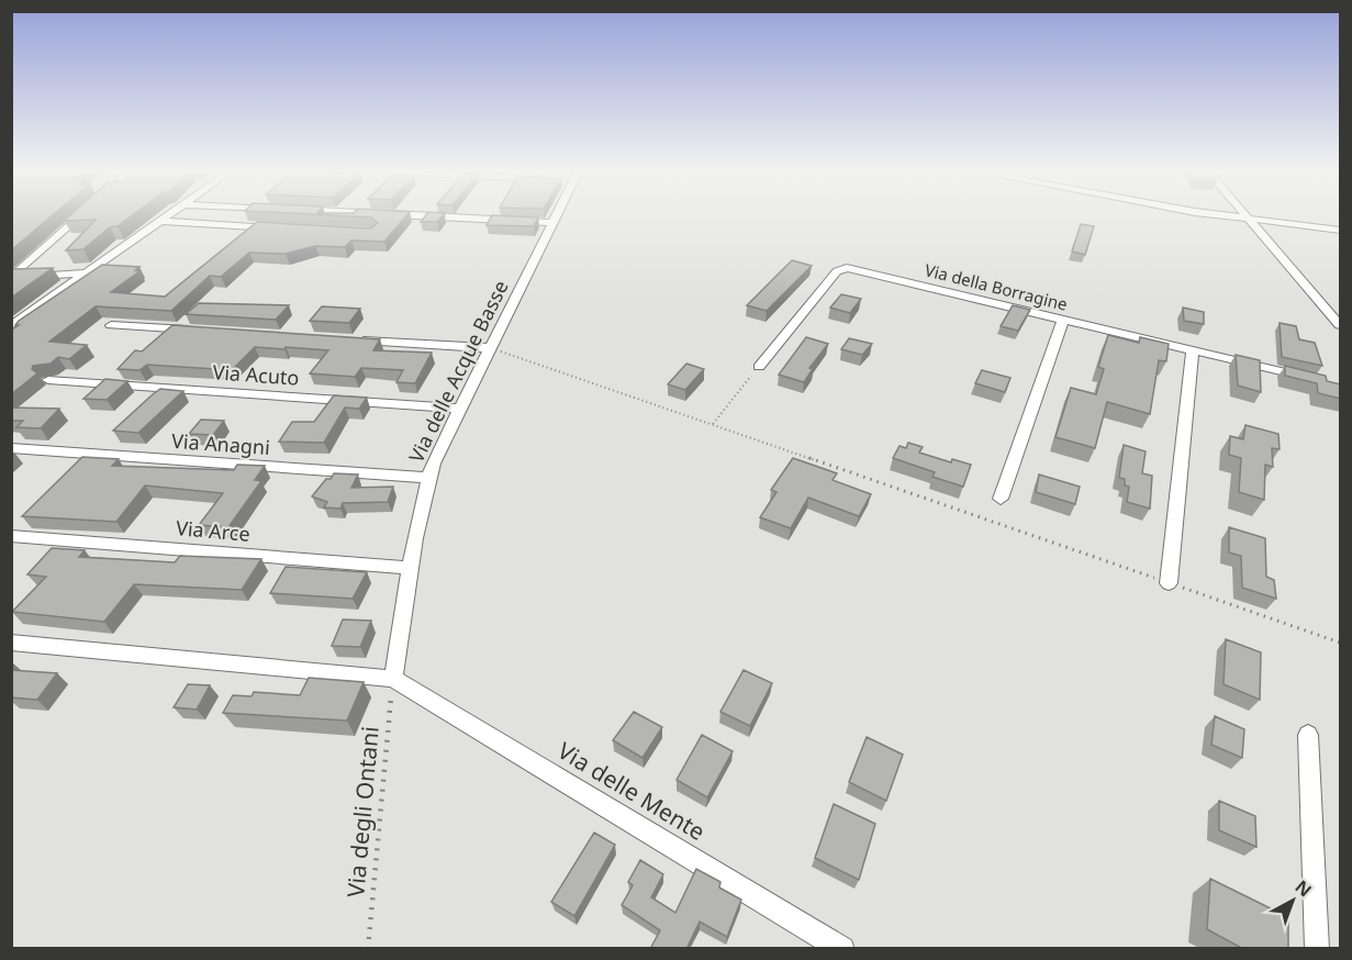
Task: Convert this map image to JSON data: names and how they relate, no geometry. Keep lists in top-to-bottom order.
{
  "streets": {
    "street": [
      "Via della Borragine",
      "Via delle Acque Basse",
      "Via Acuto",
      "Via Anagni",
      "Via Arce",
      "Via delle Mente"
    ],
    "path": ["Via degli Ontani"]
  },
  "crossings": [
    ["Via delle Acque Basse", "Via Acuto"],
    ["Via delle Acque Basse", "Via Anagni"],
    ["Via delle Acque Basse", "Via Arce"],
    ["Via delle Acque Basse", "Via delle Mente"],
    ["Via delle Acque Basse", "Via degli Ontani"],
    ["Via delle Mente", "Via degli Ontani"]
  ],
  "north": "top right"
}
